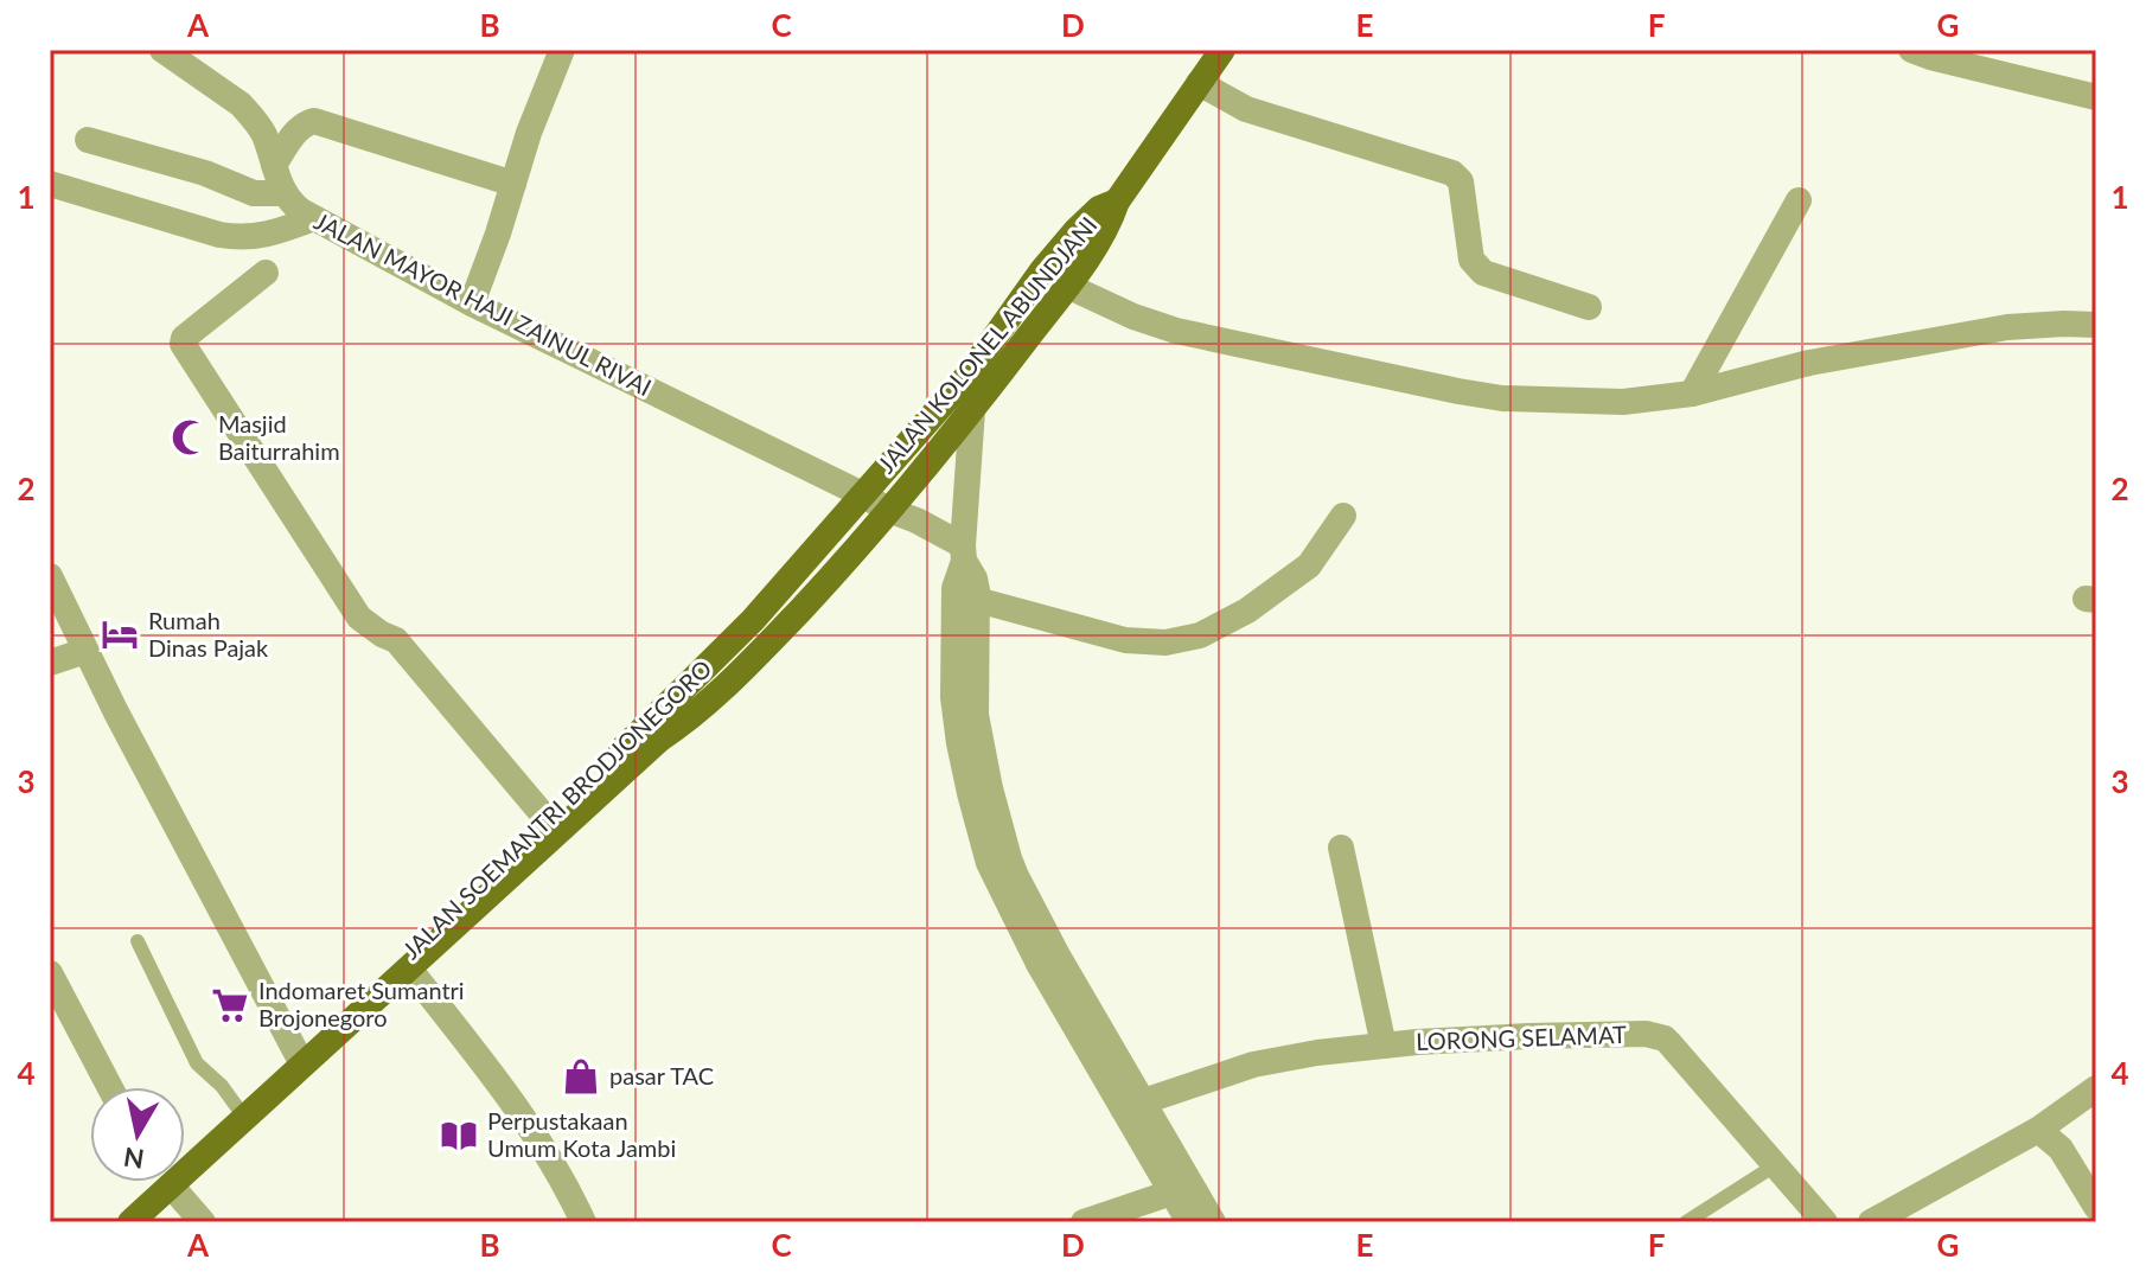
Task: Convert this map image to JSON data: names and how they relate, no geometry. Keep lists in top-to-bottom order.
{
  "streets": {
    "main road": ["JALAN KOLONEL ABUNDJANI", "JALAN SOEMANTRI BRODJONEGORO"],
    "street": ["JALAN MAYOR HAJI ZAINUL RIVAI", "LORONG SELAMAT"]
  },
  "crossings": [
    ["JALAN MAYOR HAJI ZAINUL RIVAI", "JALAN KOLONEL ABUNDJANI"],
    ["JALAN MAYOR HAJI ZAINUL RIVAI", "JALAN SOEMANTRI BRODJONEGORO"],
    ["JALAN KOLONEL ABUNDJANI", "JALAN SOEMANTRI BRODJONEGORO"]
  ],
  "places": {
    "mosque": ["Masjid Baiturrahim"],
    "hotel": ["Rumah Dinas Pajak"],
    "supermarket": ["Indomaret Sumantri Brojonegoro"],
    "shop": ["pasar TAC"],
    "library": ["Perpustakaan Umum Kota Jambi"]
  },
  "north": "bottom",
  "grid": {
    "columns": [
      "A",
      "B",
      "C",
      "D",
      "E",
      "F",
      "G"
    ],
    "rows": [
      "1",
      "2",
      "3",
      "4"
    ]
  }
}
